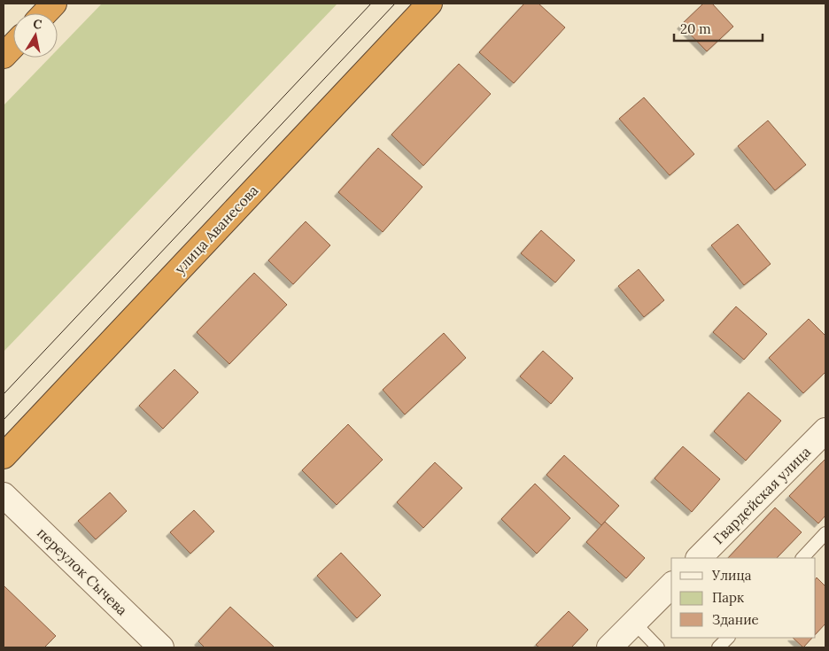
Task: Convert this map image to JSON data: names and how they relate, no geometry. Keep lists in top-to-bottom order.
{
  "streets": {
    "highway": ["улица Аванесова"],
    "street": ["Гвардейская улица", "переулок Сычева"]
  },
  "legend": ["Улица", "Парк", "Здание"],
  "scale_bar": "20 m",
  "north": "top"
}
